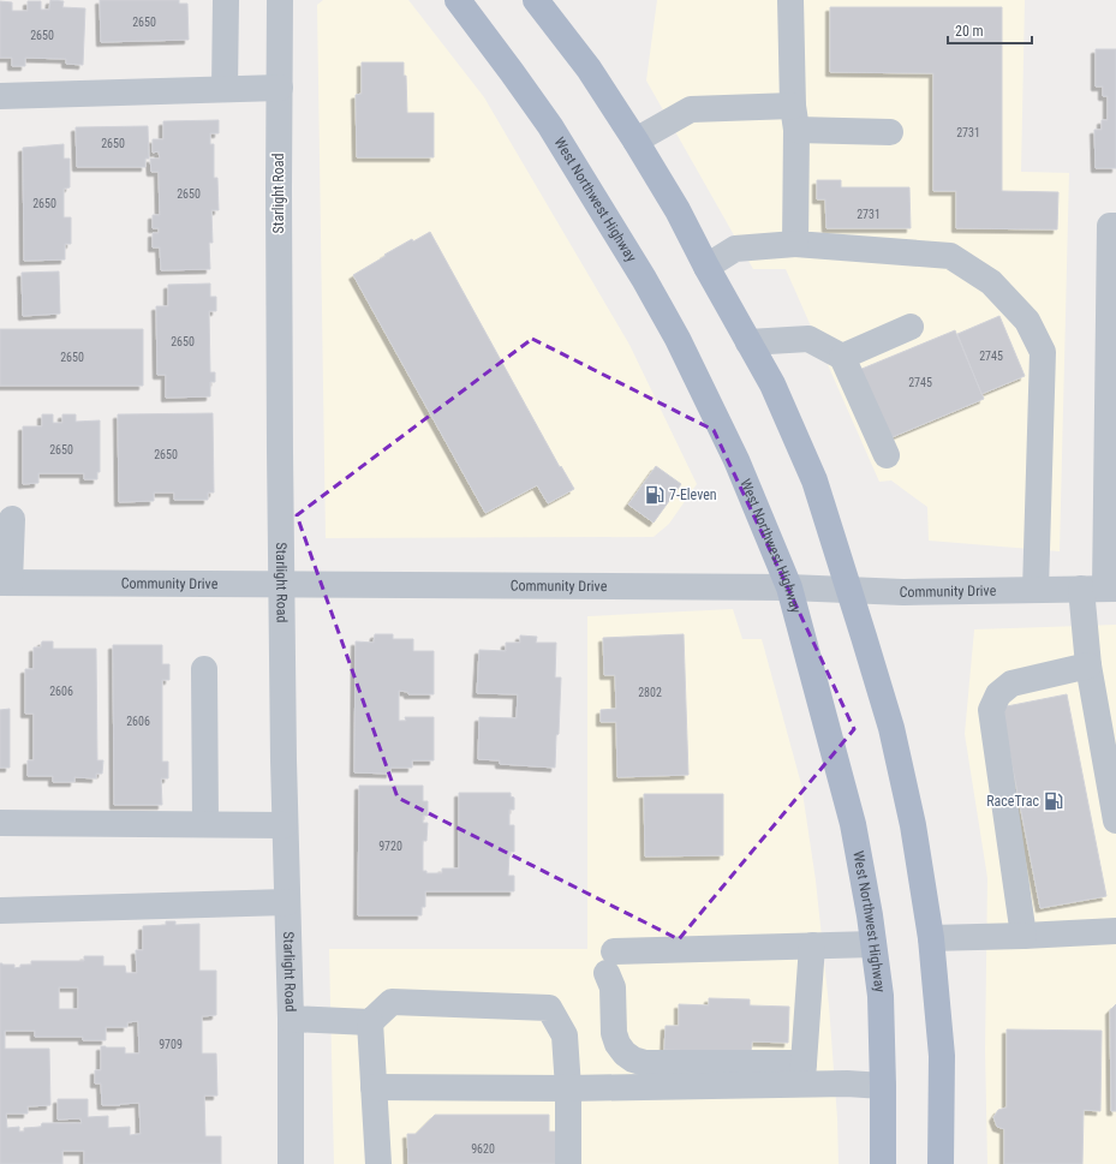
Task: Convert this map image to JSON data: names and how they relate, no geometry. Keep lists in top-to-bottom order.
{
  "streets": {
    "main road": ["West Northwest Highway"],
    "street": ["Starlight Road", "Community Drive"]
  },
  "crossings": [
    ["Starlight Road", "Community Drive"],
    ["West Northwest Highway", "Community Drive"]
  ],
  "places": {
    "fuel station": ["7-Eleven", "RaceTrac"]
  },
  "house_numbers": [
    "2650",
    "2650",
    "2731",
    "2650",
    "2650",
    "2650",
    "2731",
    "2650",
    "2745",
    "2650",
    "2745",
    "2650",
    "2650",
    "2606",
    "2802",
    "2606",
    "9720",
    "9709",
    "9620"
  ],
  "scale_bar": "20 m"
}
